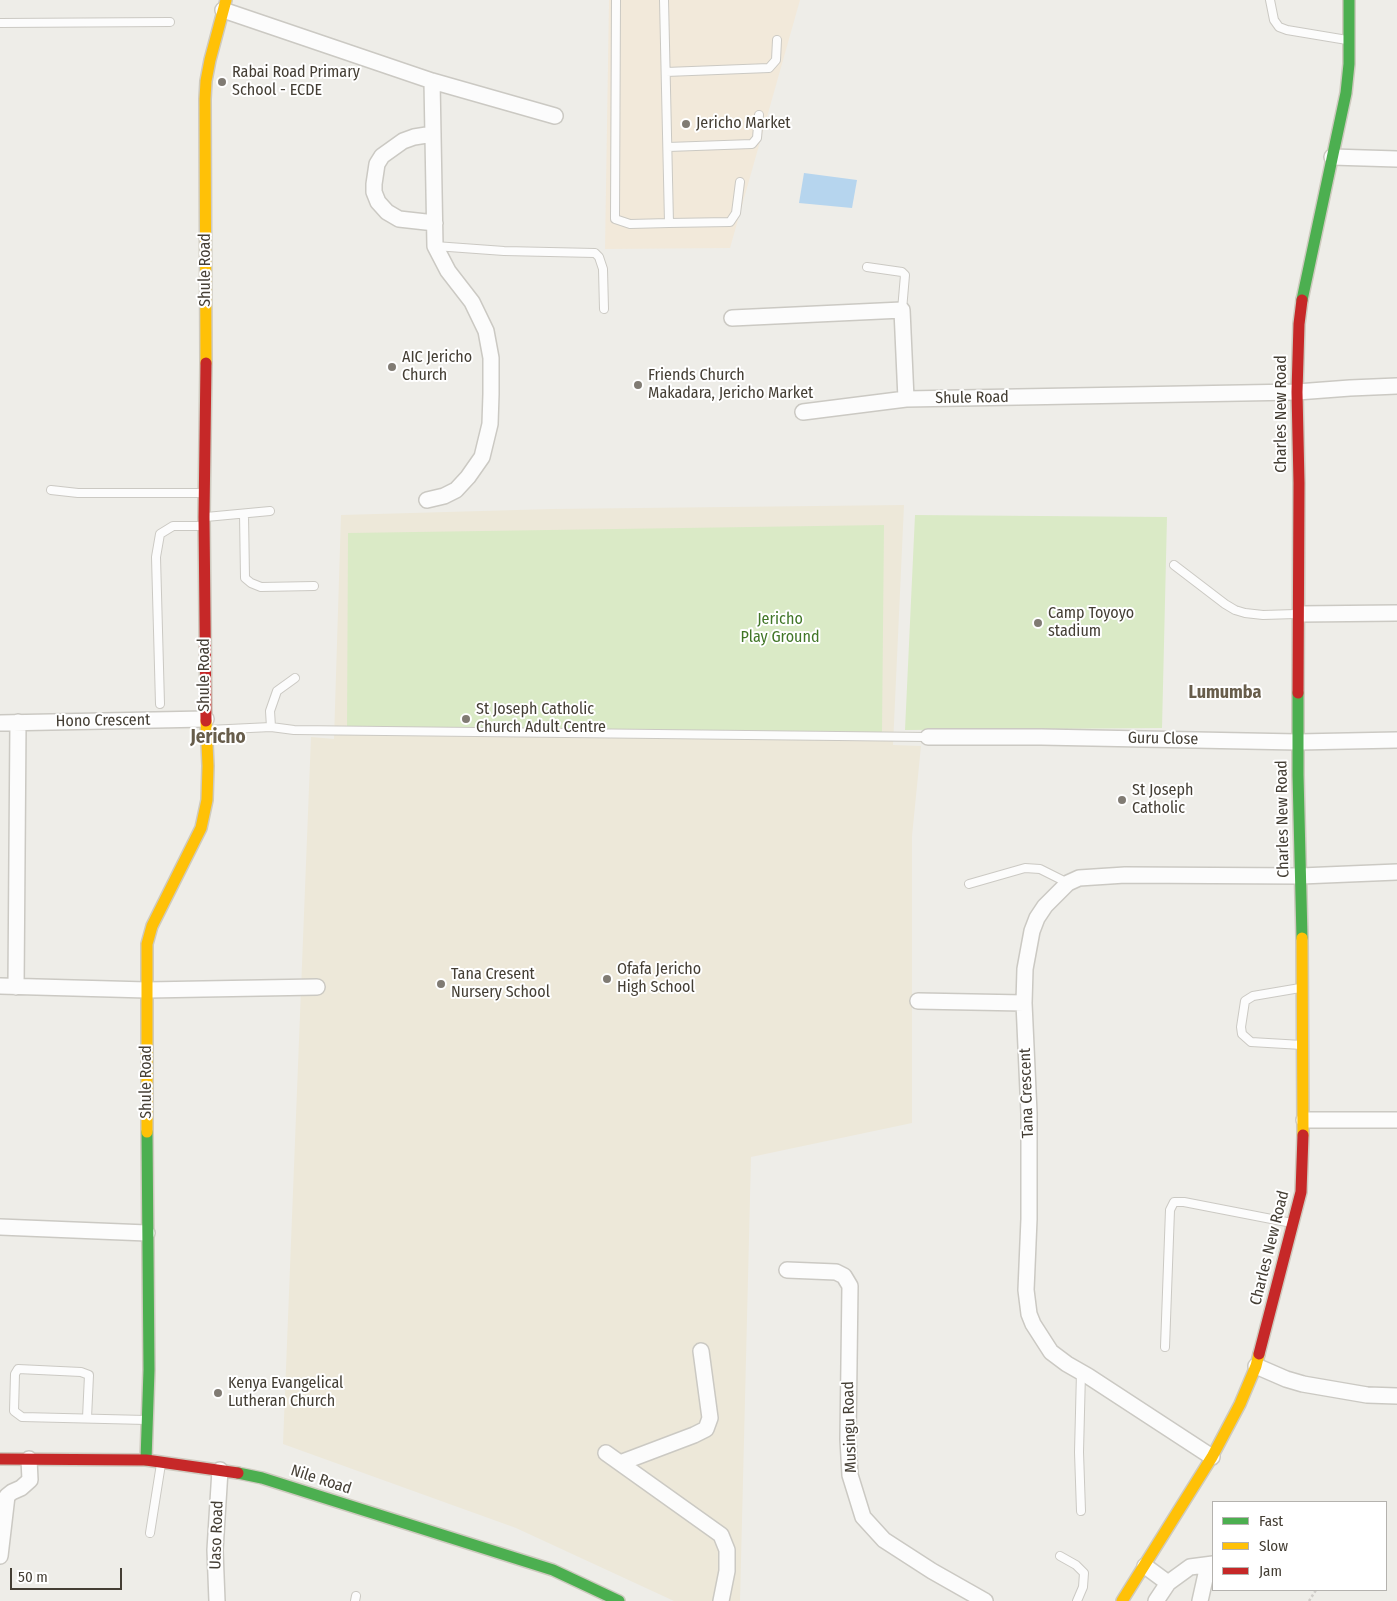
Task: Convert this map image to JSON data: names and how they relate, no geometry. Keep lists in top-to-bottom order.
{
  "streets": {
    "street": [
      "Shule Road",
      "Charles New Road",
      "Hono Crescent",
      "Guru Close",
      "Tana Crescent",
      "Musingu Road",
      "Nile Road",
      "Uaso Road"
    ]
  },
  "crossings": [
    ["Shule Road", "Charles New Road"],
    ["Shule Road", "Hono Crescent"],
    ["Shule Road", "Nile Road"],
    ["Charles New Road", "Guru Close"],
    ["Charles New Road", "Tana Crescent"],
    ["Nile Road", "Uaso Road"]
  ],
  "districts": ["Lumumba", "Jericho"],
  "parks": ["Jericho Play Ground"],
  "places": [
    "Rabai Road Primary School - ECDE",
    "Jericho Market",
    "AIC Jericho Church",
    "Friends Church Makadara, Jericho Market",
    "Camp Toyoyo stadium",
    "St Joseph Catholic Church Adult Centre",
    "St Joseph Catholic",
    "Ofafa Jericho High School",
    "Tana Cresent Nursery School",
    "Kenya Evangelical Lutheran Church"
  ],
  "legend": ["Fast", "Slow", "Jam"],
  "scale_bar": "50 m"
}
